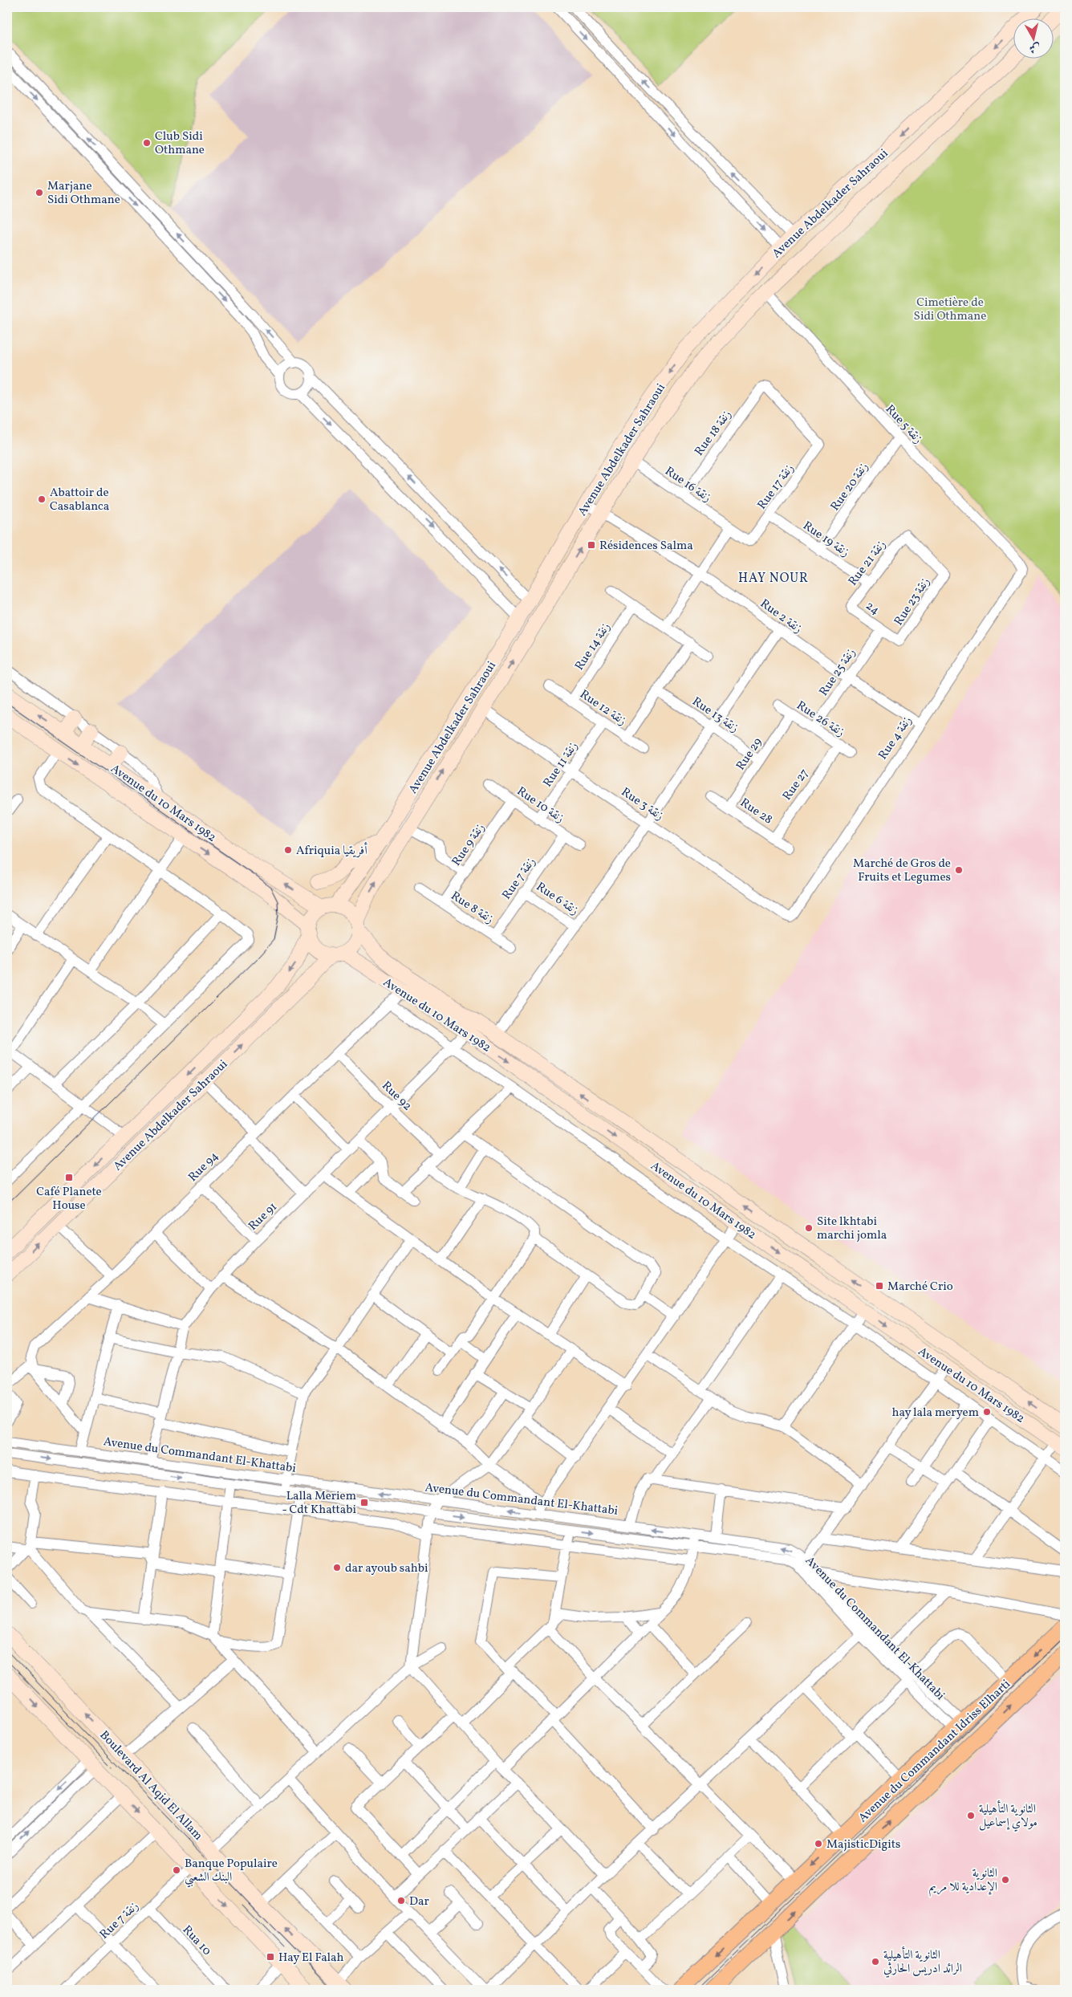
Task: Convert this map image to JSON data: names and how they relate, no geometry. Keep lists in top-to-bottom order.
{
  "streets": {
    "main road": [
      "Avenue Abdelkader Sahraoui",
      "Avenue du 10 Mars 1982",
      "Avenue du Commandant Idriss Elharti",
      "Boulevard Al Aqid El Allam"
    ],
    "street": [
      "Rue 5 زنقة",
      "Rue 18 زنقة",
      "Rue 16 زنقة",
      "Rue 17 زنقة",
      "Rue 20 زنقة",
      "Rue 19 زنقة",
      "Rue 21 زنقة",
      "Rue 23 زنقة",
      "24",
      "Rue 2 زنقة",
      "Rue 14 زنقة",
      "Rue 25 زنقة",
      "Rue 12 زنقة",
      "Rue 13 زنقة",
      "Rue 26 زنقة",
      "Rue 4 زنقة",
      "Rue 29",
      "Rue 11 زنقة",
      "Rue 27",
      "Rue 3 زنقة",
      "Rue 10 زنقة",
      "Rue 28",
      "Rue 9 زنقة",
      "Rue 7 زنقة",
      "Rue 6 زنقة",
      "Rue 8 زنقة",
      "Rue 92",
      "Rue 94",
      "Rue 91",
      "Avenue du Commandant El-Khattabi",
      "Rua 10"
    ]
  },
  "crossings": [
    ["Avenue Abdelkader Sahraoui", "Rue 5 زنقة"],
    ["Avenue Abdelkader Sahraoui", "Rue 16 زنقة"],
    ["Avenue Abdelkader Sahraoui", "Rue 2 زنقة"],
    ["Avenue Abdelkader Sahraoui", "Avenue du 10 Mars 1982"],
    ["Avenue Abdelkader Sahraoui", "Rue 3 زنقة"],
    ["Rue 5 زنقة", "Rue 20 زنقة"],
    ["Rue 5 زنقة", "Rue 4 زنقة"],
    ["Rue 18 زنقة", "Rue 16 زنقة"],
    ["Rue 18 زنقة", "Rue 17 زنقة"],
    ["Rue 16 زنقة", "Rue 17 زنقة"],
    ["Rue 17 زنقة", "Rue 19 زنقة"],
    ["Rue 20 زنقة", "Rue 19 زنقة"],
    ["Rue 19 زنقة", "Rue 21 زنقة"],
    ["Rue 21 زنقة", "Rue 23 زنقة"],
    ["Rue 21 زنقة", "24"],
    ["Rue 23 زنقة", "24"],
    ["24", "Rue 25 زنقة"],
    ["Rue 2 زنقة", "Rue 25 زنقة"],
    ["Rue 2 زنقة", "Rue 4 زنقة"],
    ["Rue 14 زنقة", "Rue 12 زنقة"],
    ["Rue 25 زنقة", "Rue 26 زنقة"],
    ["Rue 12 زنقة", "Rue 11 زنقة"],
    ["Rue 13 زنقة", "Rue 29"],
    ["Rue 26 زنقة", "Rue 29"],
    ["Rue 26 زنقة", "Rue 27"],
    ["Rue 4 زنقة", "Rue 3 زنقة"],
    ["Rue 29", "Rue 28"],
    ["Rue 11 زنقة", "Rue 3 زنقة"],
    ["Rue 11 زنقة", "Rue 10 زنقة"],
    ["Rue 27", "Rue 28"],
    ["Avenue du 10 Mars 1982", "Rue 94"],
    ["Avenue du 10 Mars 1982", "Rue 91"],
    ["Rue 10 زنقة", "Rue 9 زنقة"],
    ["Rue 10 زنقة", "Rue 7 زنقة"],
    ["Rue 9 زنقة", "Rue 8 زنقة"],
    ["Rue 7 زنقة", "Rue 6 زنقة"],
    ["Rue 7 زنقة", "Rue 8 زنقة"],
    ["Rue 7 زنقة", "Rua 10"],
    ["Rue 92", "Rue 94"],
    ["Rue 92", "Rue 91"],
    ["Rue 91", "Avenue du Commandant El-Khattabi"],
    ["Avenue du Commandant El-Khattabi", "Avenue du Commandant Idriss Elharti"]
  ],
  "districts": ["HAY NOUR"],
  "parks": ["Cimetière de Sidi Othmane"],
  "places": {
    "other": [
      "Club Sidi Othmane",
      "Marjane Sidi Othmane",
      "Abattoir de Casablanca",
      "Afriquia أفريقيا",
      "Marché de Gros de Fruits et Legumes",
      "Site lkhtabi marchi jomla",
      "hay lala meryem",
      "dar ayoub sahbi",
      "الثانوية التأهيلية مولاي إسماعيل",
      "MajisticDigits",
      "Banque Populaire البنك الشعبي",
      "الثانوية الإعدادية للا مريم",
      "Dar",
      "الثانوية التأهيلية الرائد ادريس الحارثي"
    ],
    "transit": [
      "Résidences Salma",
      "Café Planete House",
      "Marché Crio",
      "Lalla Meriem - Cdt Khattabi",
      "Hay El Falah"
    ]
  },
  "north": "bottom"
}
